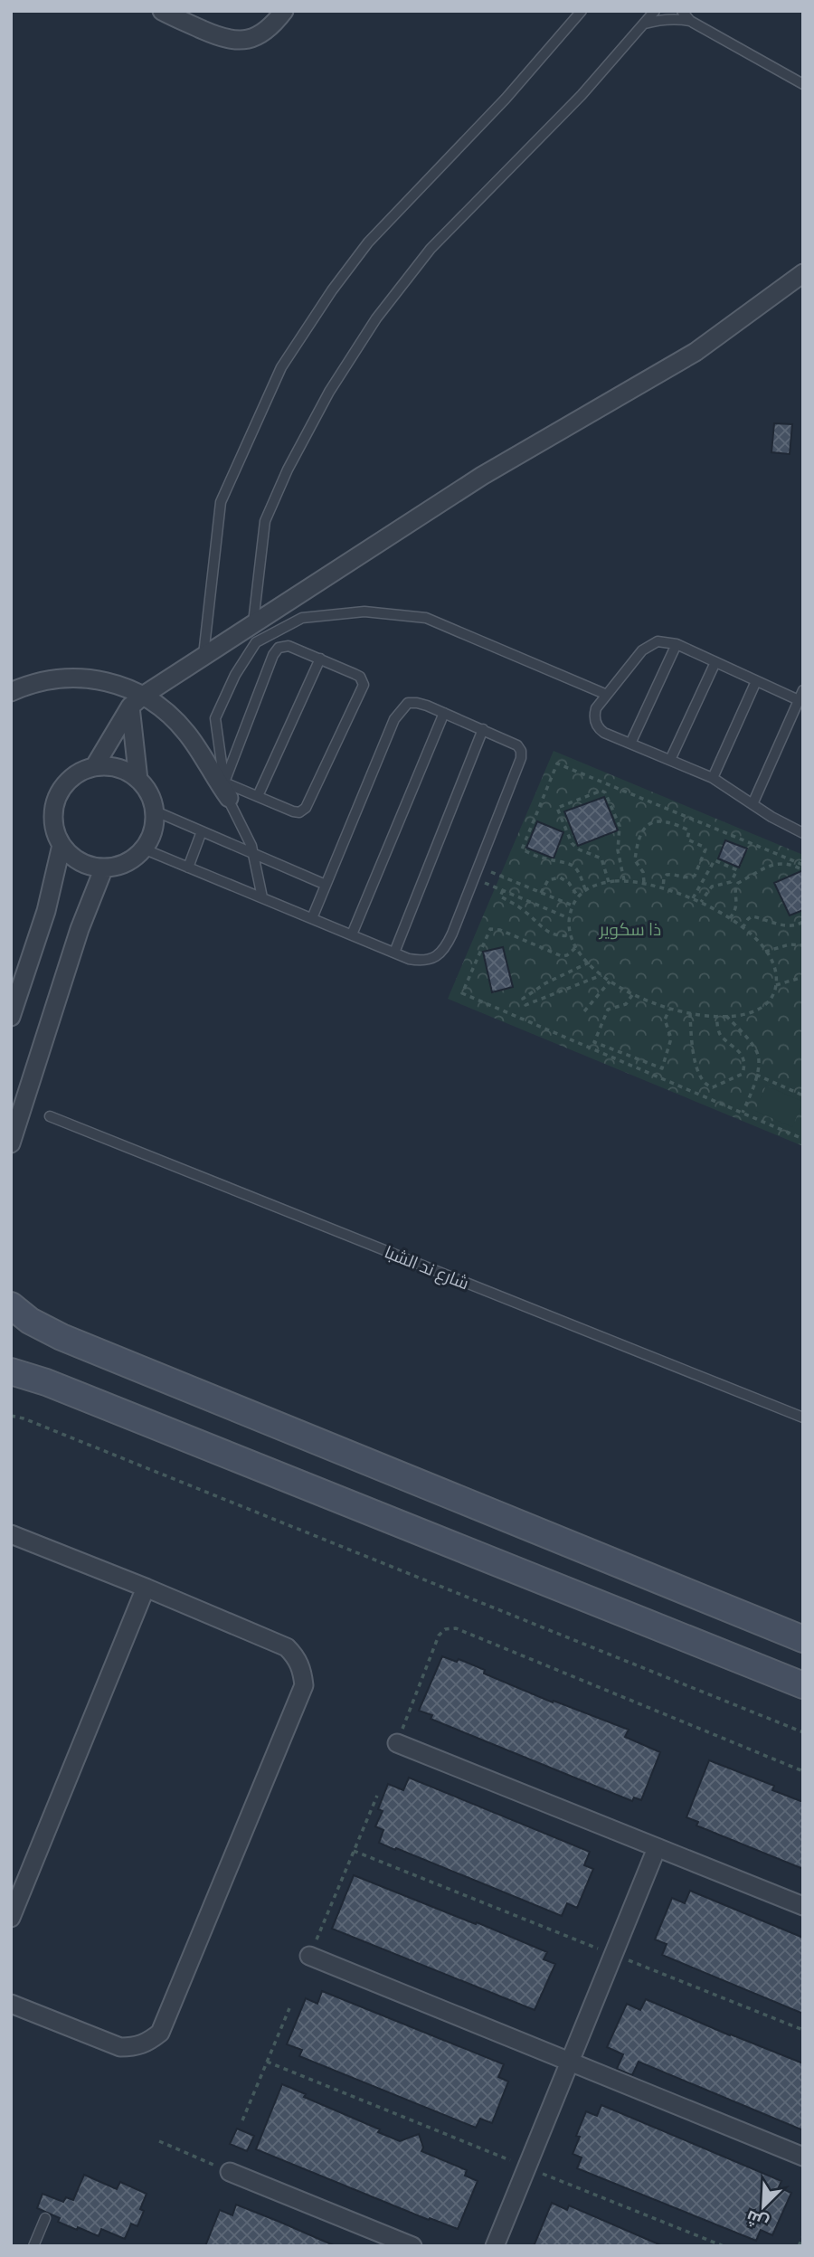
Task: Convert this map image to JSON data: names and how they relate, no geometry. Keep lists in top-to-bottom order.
{
  "streets": {
    "lane": ["شارع ند الشبا"]
  },
  "parks": ["ذا سكوير"],
  "north": "bottom left"
}
